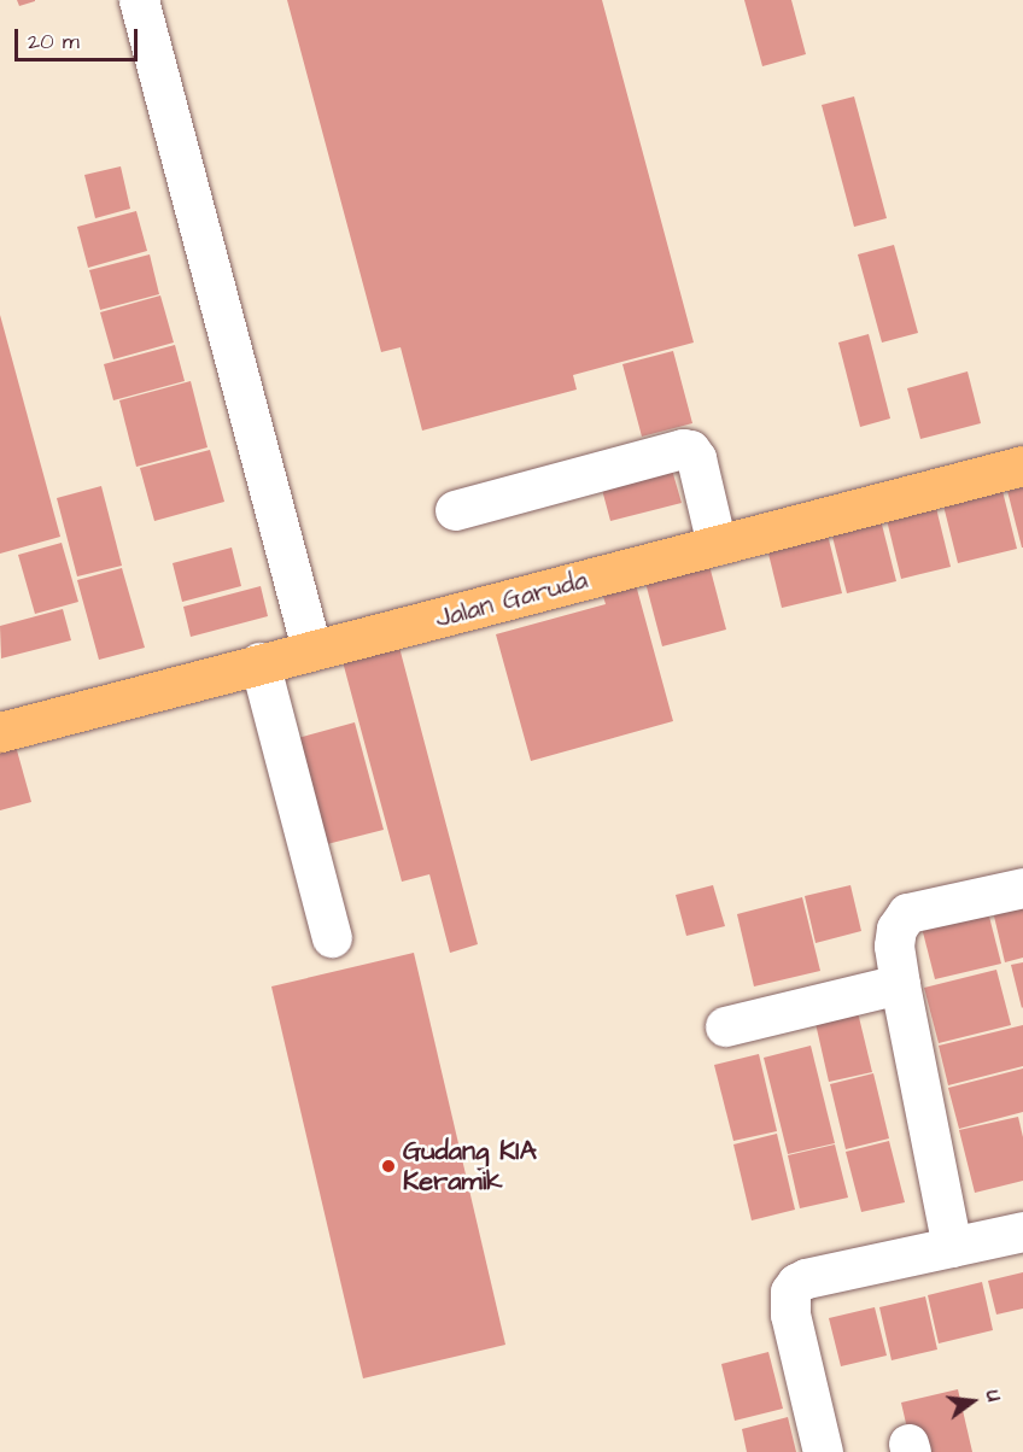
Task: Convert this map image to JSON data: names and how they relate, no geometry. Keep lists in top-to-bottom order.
{
  "streets": {
    "main road": ["Jalan Garuda"]
  },
  "places": ["Gudang KIA Keramik"],
  "scale_bar": "20 m",
  "north": "right"
}
